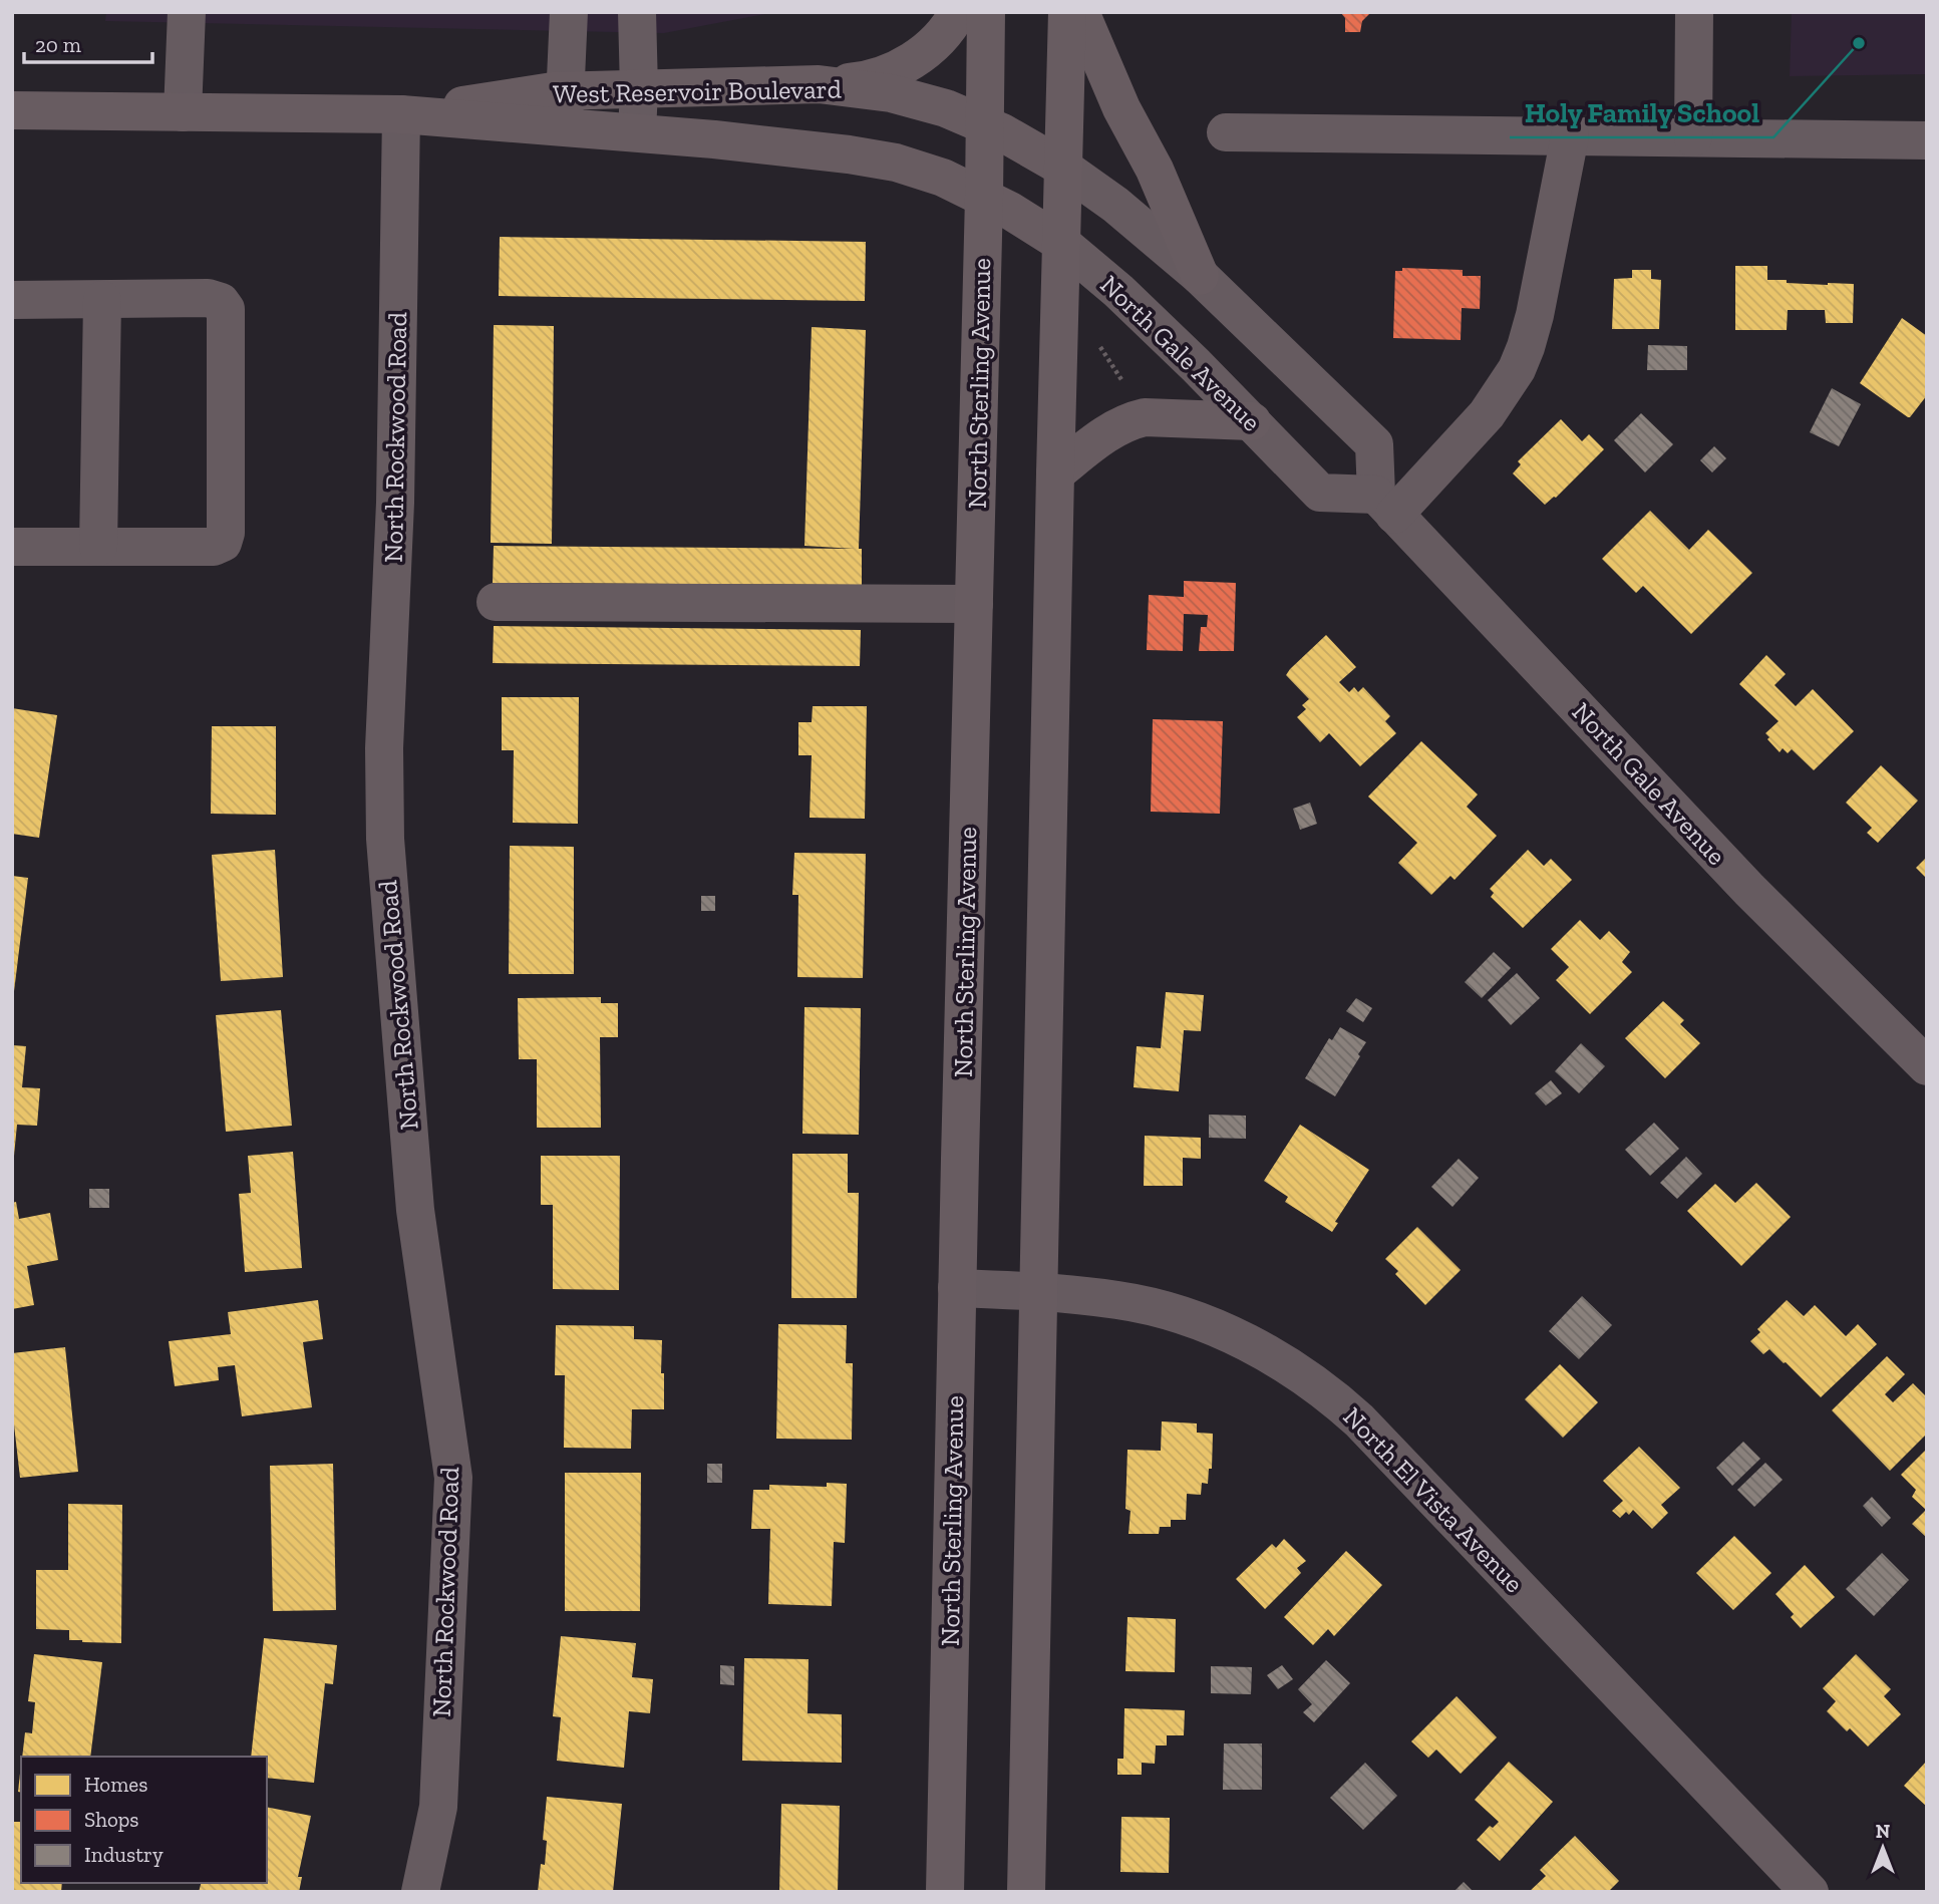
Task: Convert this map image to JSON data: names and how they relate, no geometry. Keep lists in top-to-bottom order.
{
  "streets": {
    "main road": ["West Reservoir Boulevard", "North Gale Avenue", "North Sterling Avenue"],
    "street": ["North Rockwood Road", "North El Vista Avenue"]
  },
  "crossings": [
    ["West Reservoir Boulevard", "North Gale Avenue"],
    ["West Reservoir Boulevard", "North Sterling Avenue"],
    ["West Reservoir Boulevard", "North Rockwood Road"],
    ["North Gale Avenue", "North Sterling Avenue"],
    ["North Sterling Avenue", "North El Vista Avenue"]
  ],
  "places": ["Holy Family School"],
  "legend": ["Homes", "Shops", "Industry"],
  "scale_bar": "20 m",
  "north": "top"
}
